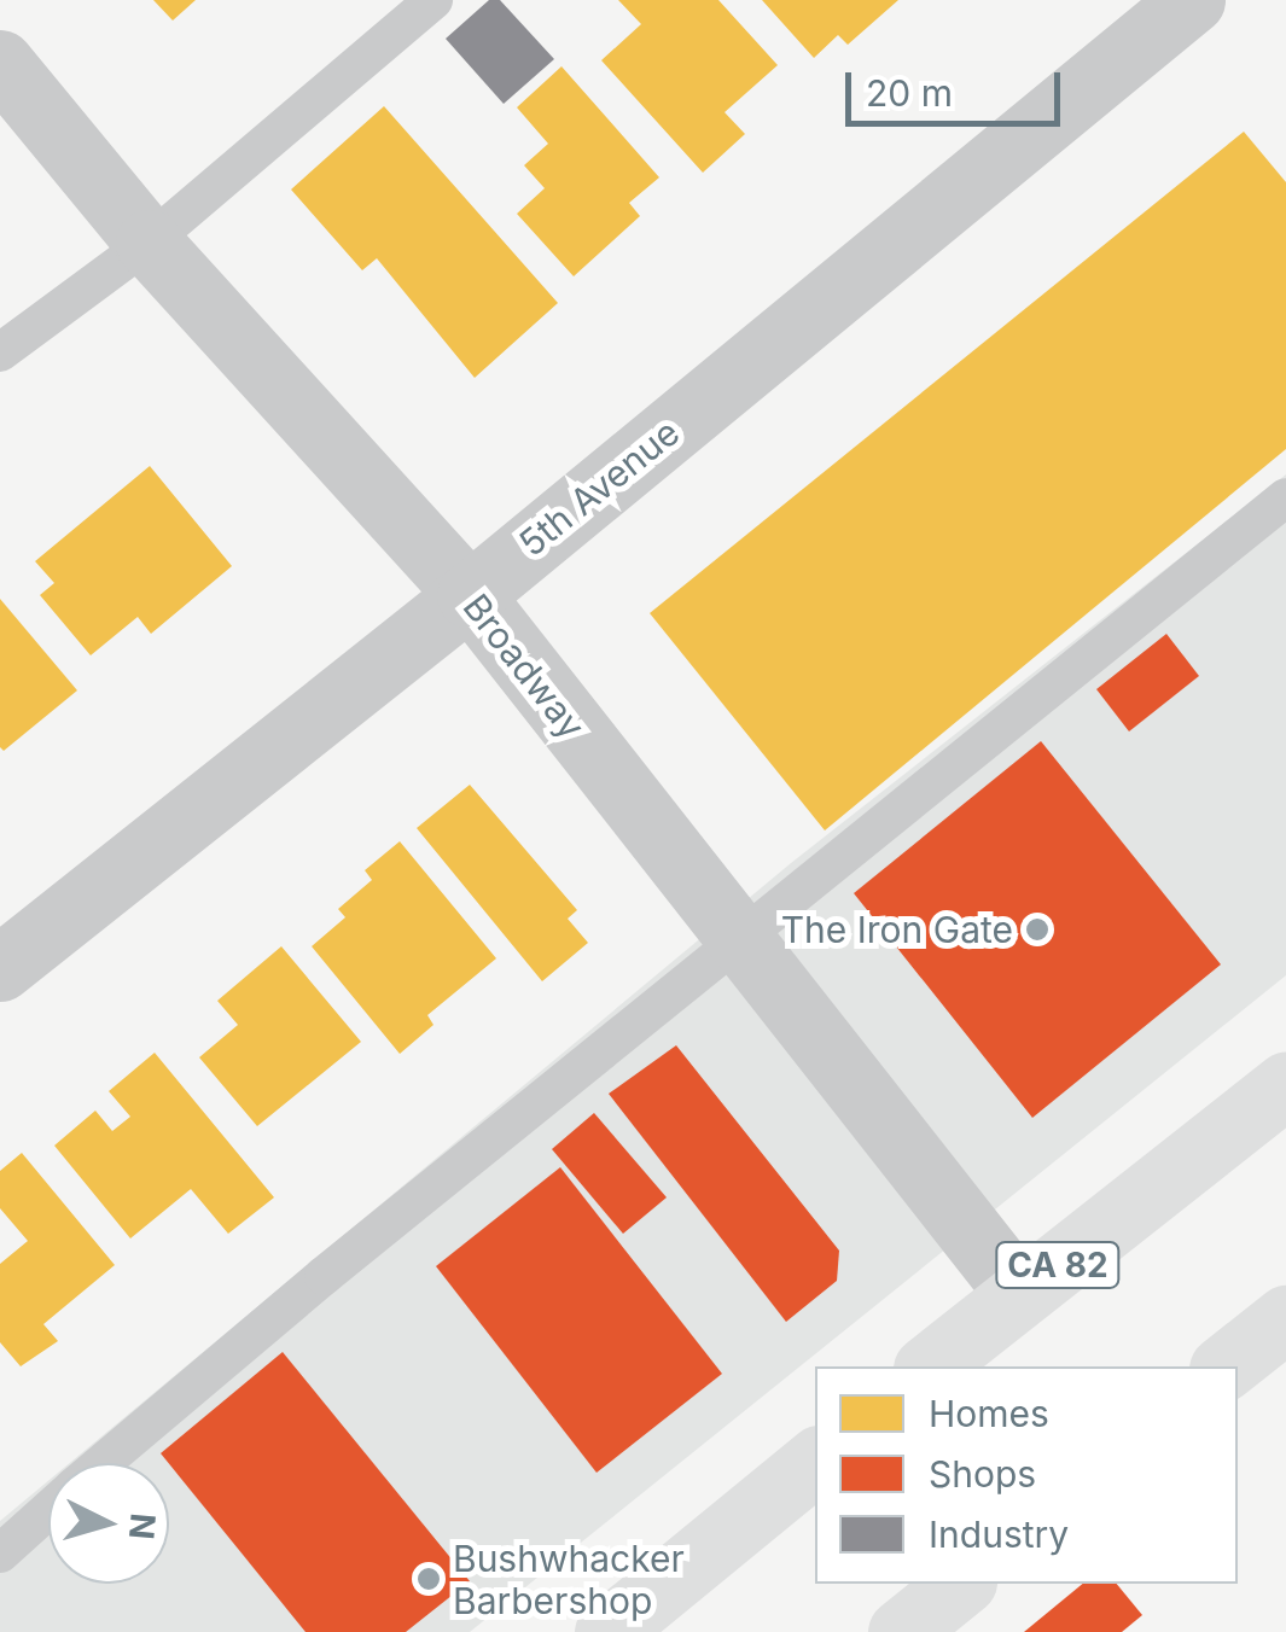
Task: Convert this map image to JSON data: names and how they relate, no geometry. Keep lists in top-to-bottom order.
{
  "streets": {
    "main road": ["CA 82"],
    "street": ["5th Avenue", "Broadway"]
  },
  "crossings": [
    ["5th Avenue", "Broadway"],
    ["Broadway", "CA 82"]
  ],
  "places": ["The Iron Gate", "Bushwhacker Barbershop"],
  "legend": ["Homes", "Shops", "Industry"],
  "scale_bar": "20 m",
  "north": "right"
}
